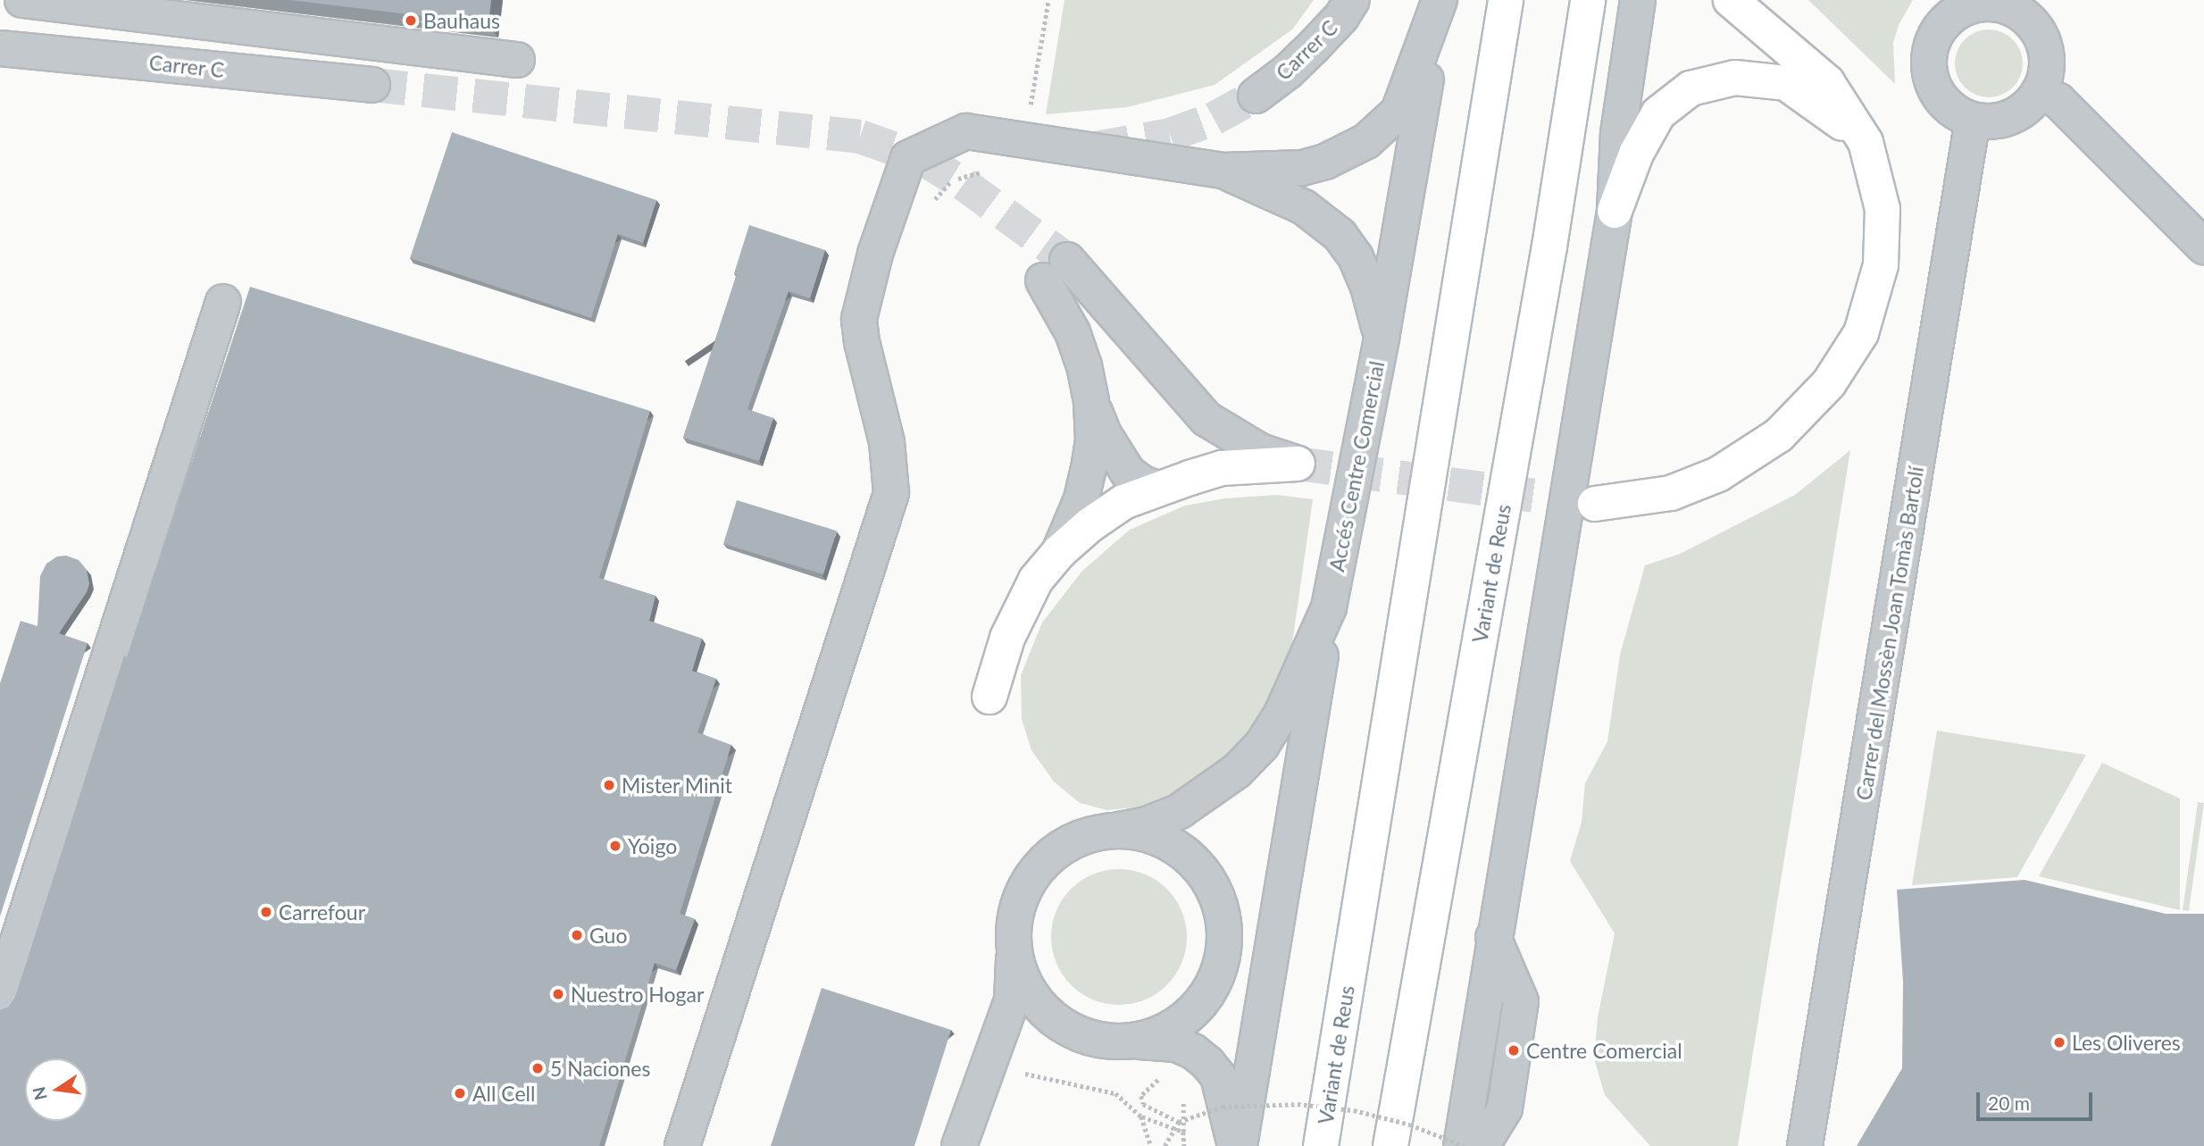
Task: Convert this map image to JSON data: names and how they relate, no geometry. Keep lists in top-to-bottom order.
{
  "streets": {
    "highway": ["Variant de Reus"],
    "street": ["Carrer C", "Accés Centre Comercial", "Carrer del Mossèn Joan Tomàs Bartolí"]
  },
  "places": [
    "Bauhaus",
    "Mister Minit",
    "Yoigo",
    "Carrefour",
    "Guo",
    "Nuestro Hogar",
    "Les Oliveres",
    "Centre Comercial",
    "5 Naciones",
    "All Cell"
  ],
  "scale_bar": "20 m",
  "north": "left"
}
